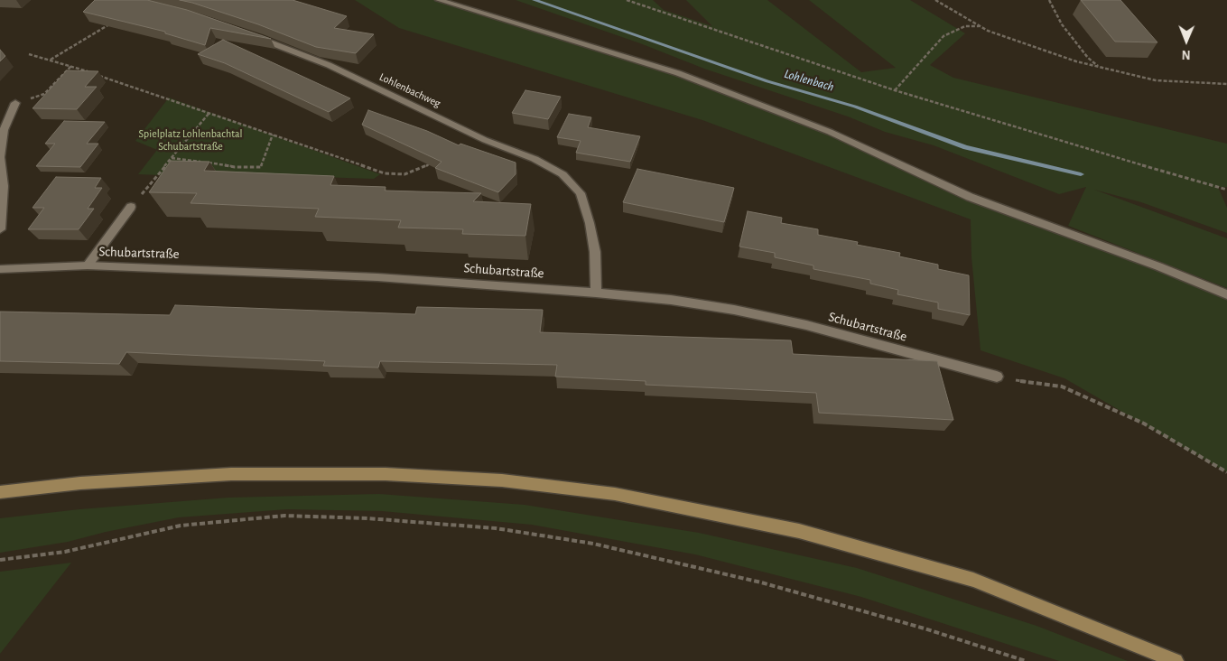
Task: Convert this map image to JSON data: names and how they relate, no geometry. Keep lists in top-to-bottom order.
{
  "streets": {
    "street": ["Lohlenbachweg", "Schubartstraße"]
  },
  "crossings": [
    ["Lohlenbachweg", "Schubartstraße"]
  ],
  "water": ["Lohlenbach"],
  "parks": ["Spielplatz Lohlenbachtal Schubartstraße"],
  "north": "bottom"
}
